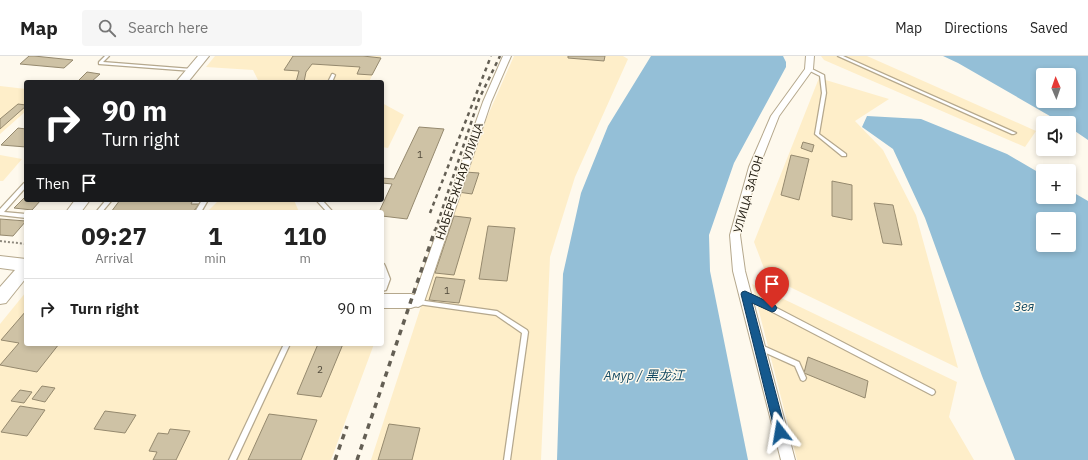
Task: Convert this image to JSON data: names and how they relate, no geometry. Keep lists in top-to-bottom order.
{
  "streets": {
    "street": ["НАБЕРЕЖНАЯ УЛИЦА", "УЛИЦА ЗАТОН"]
  },
  "water": ["Зея", "Амур / 黑龙江"],
  "house_numbers": ["1", "1", "2"],
  "north": "top",
  "page": {
    "header": "Map",
    "search": "Search here",
    "nav": ["Map", "Directions", "Saved"],
    "map_buttons": ["+", "−"],
    "turn": ["90 m", "Turn right"],
    "then": "Then",
    "eta": [
      "09:27",
      "Arrival",
      "1",
      "min",
      "110",
      "m"
    ],
    "list": [
      {
        "name": "Turn right",
        "value": "90 m"
      }
    ]
  }
}
